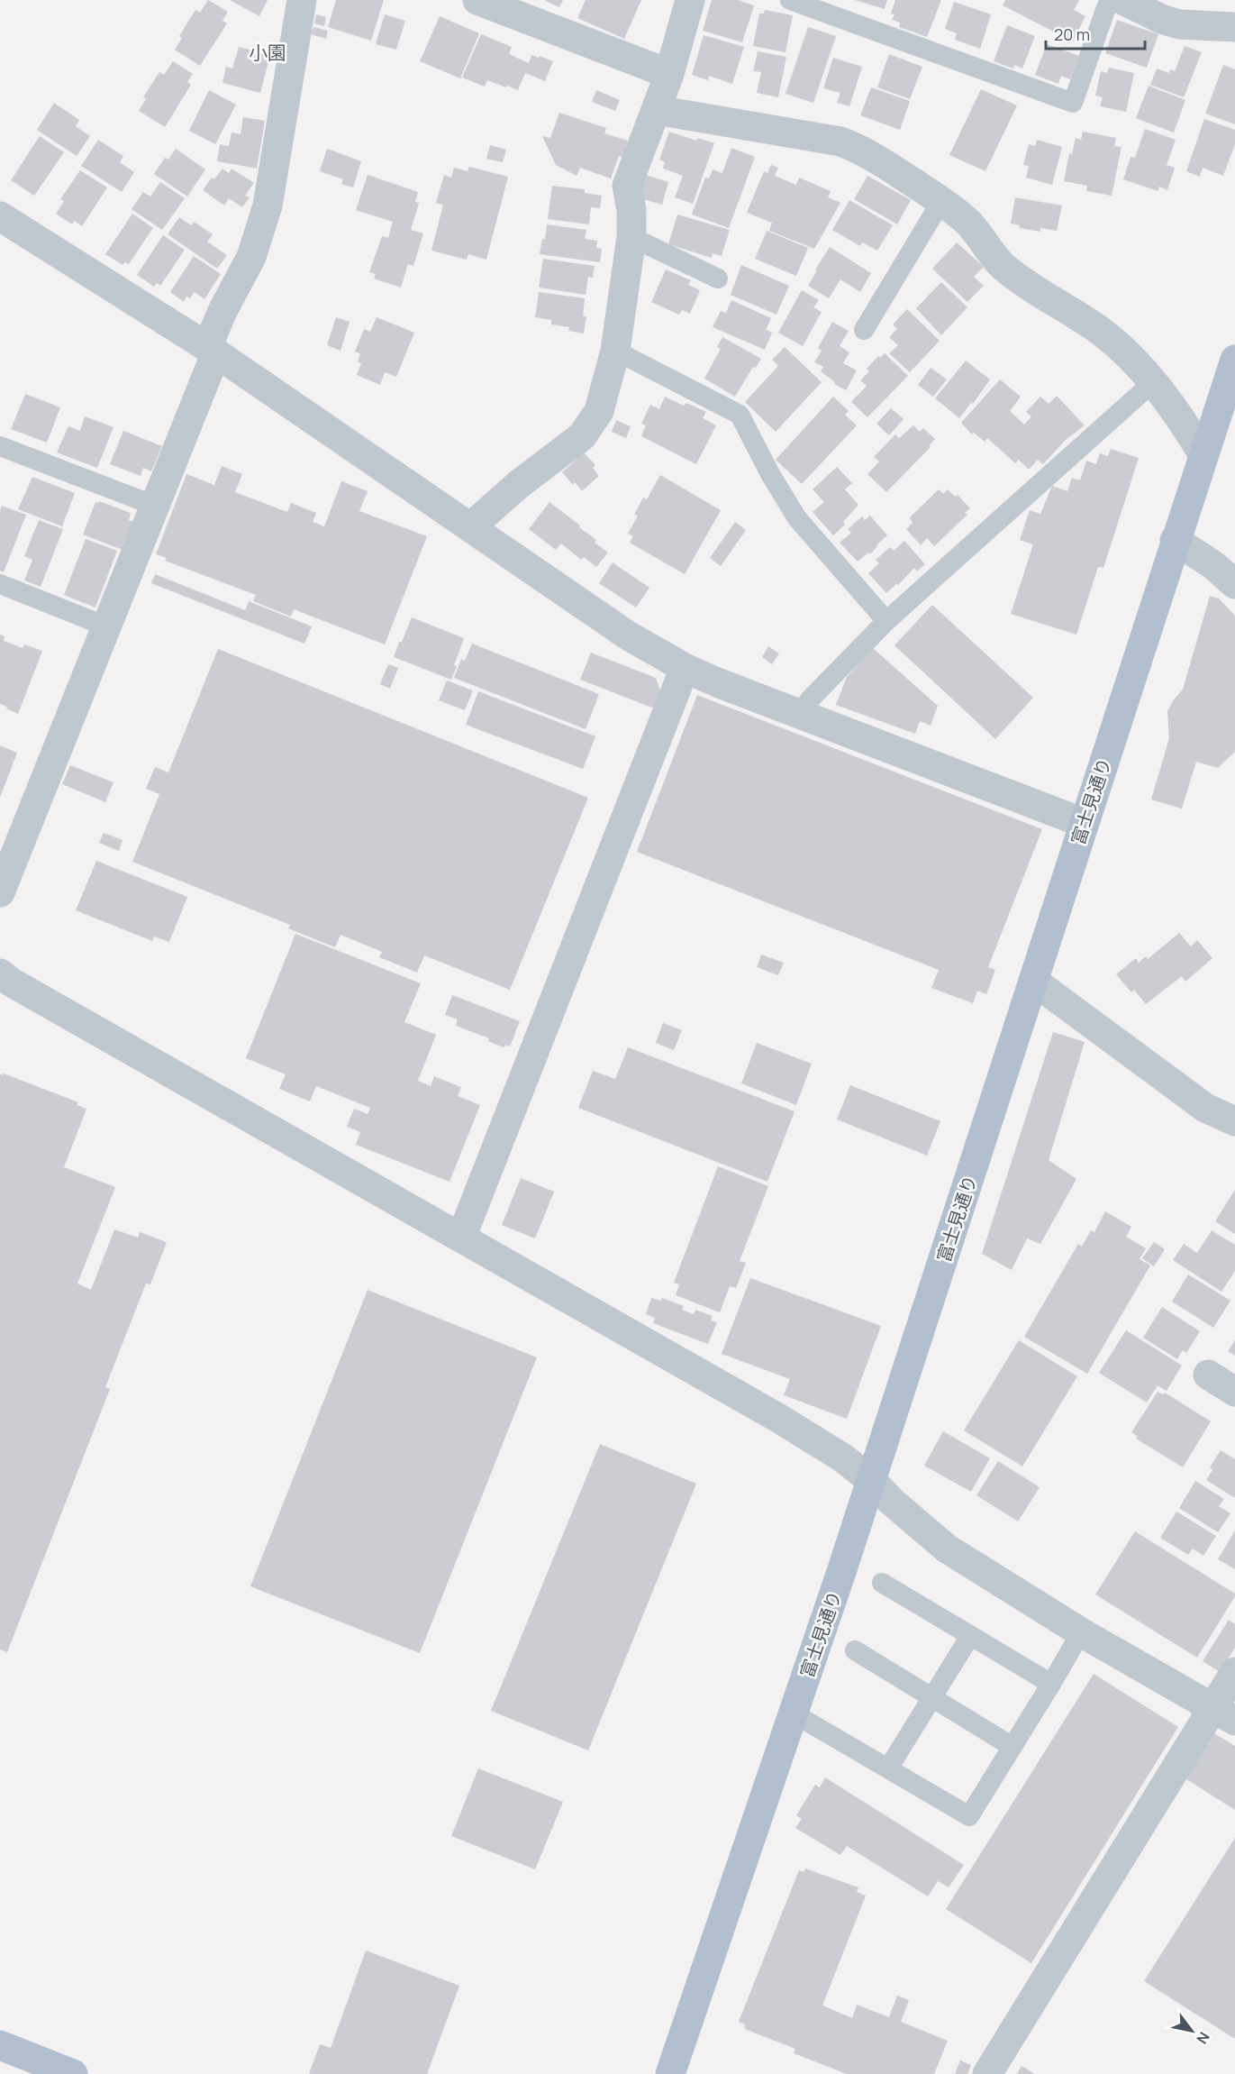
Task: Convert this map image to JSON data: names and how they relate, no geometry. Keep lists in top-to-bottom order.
{
  "streets": {
    "main road": ["富士見通り"]
  },
  "districts": ["小園"],
  "scale_bar": "20 m",
  "north": "bottom right"
}
